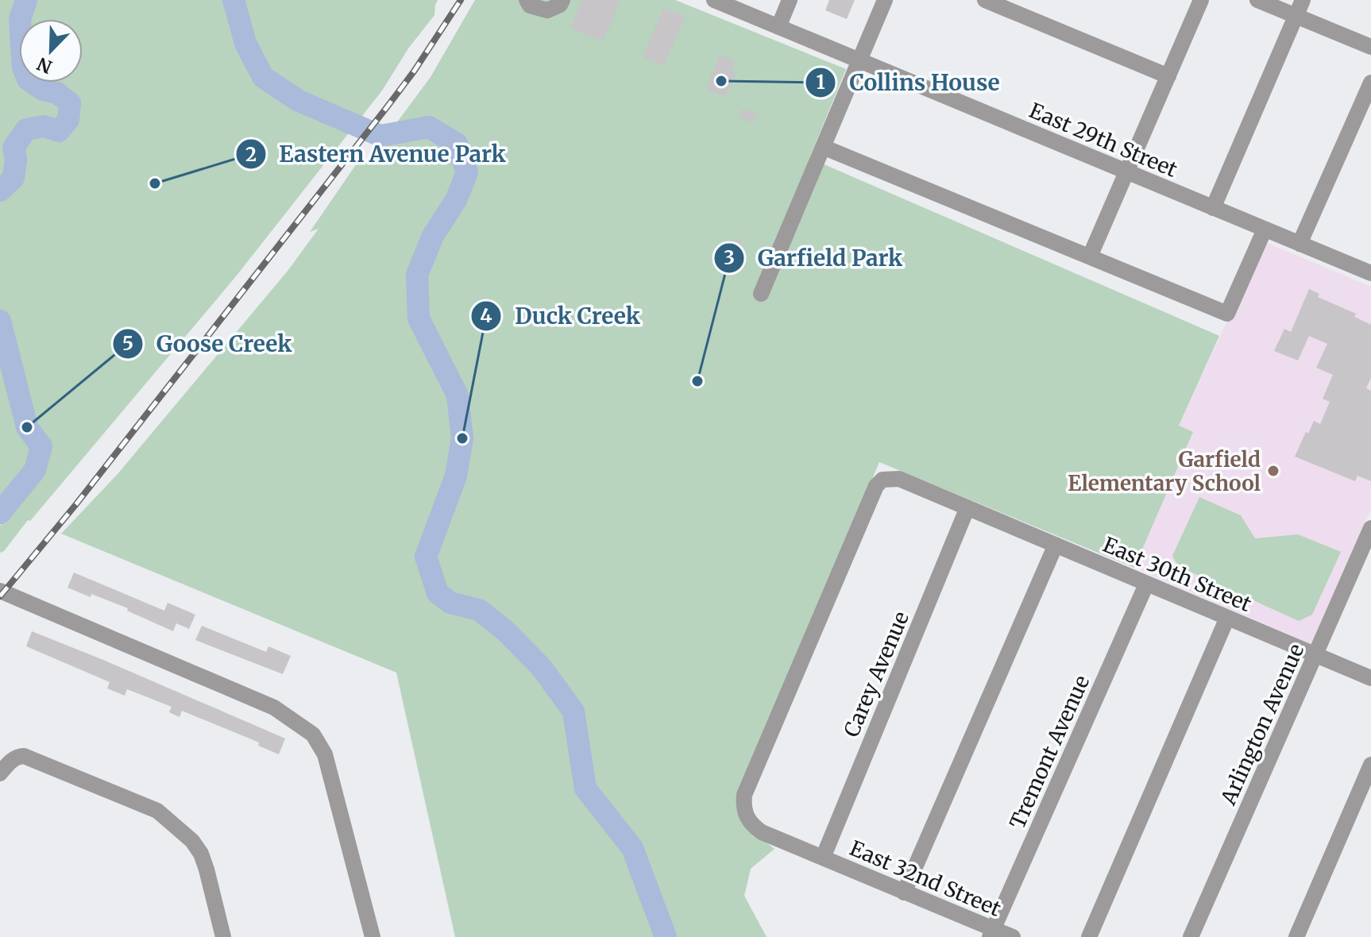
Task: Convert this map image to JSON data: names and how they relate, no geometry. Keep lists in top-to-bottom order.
{
  "streets": {
    "street": [
      "East 29th Street",
      "East 30th Street",
      "Carey Avenue",
      "Arlington Avenue",
      "Tremont Avenue",
      "East 32nd Street"
    ]
  },
  "crossings": [
    ["East 30th Street", "Carey Avenue"],
    ["East 30th Street", "Arlington Avenue"],
    ["East 30th Street", "Tremont Avenue"],
    ["East 30th Street", "East 32nd Street"],
    ["Carey Avenue", "East 32nd Street"],
    ["Tremont Avenue", "East 32nd Street"]
  ],
  "places": [
    "Collins House",
    "Eastern Avenue Park",
    "Garfield Park",
    "Goose Creek",
    "Duck Creek",
    "Garfield Elementary School"
  ],
  "north": "bottom left"
}
